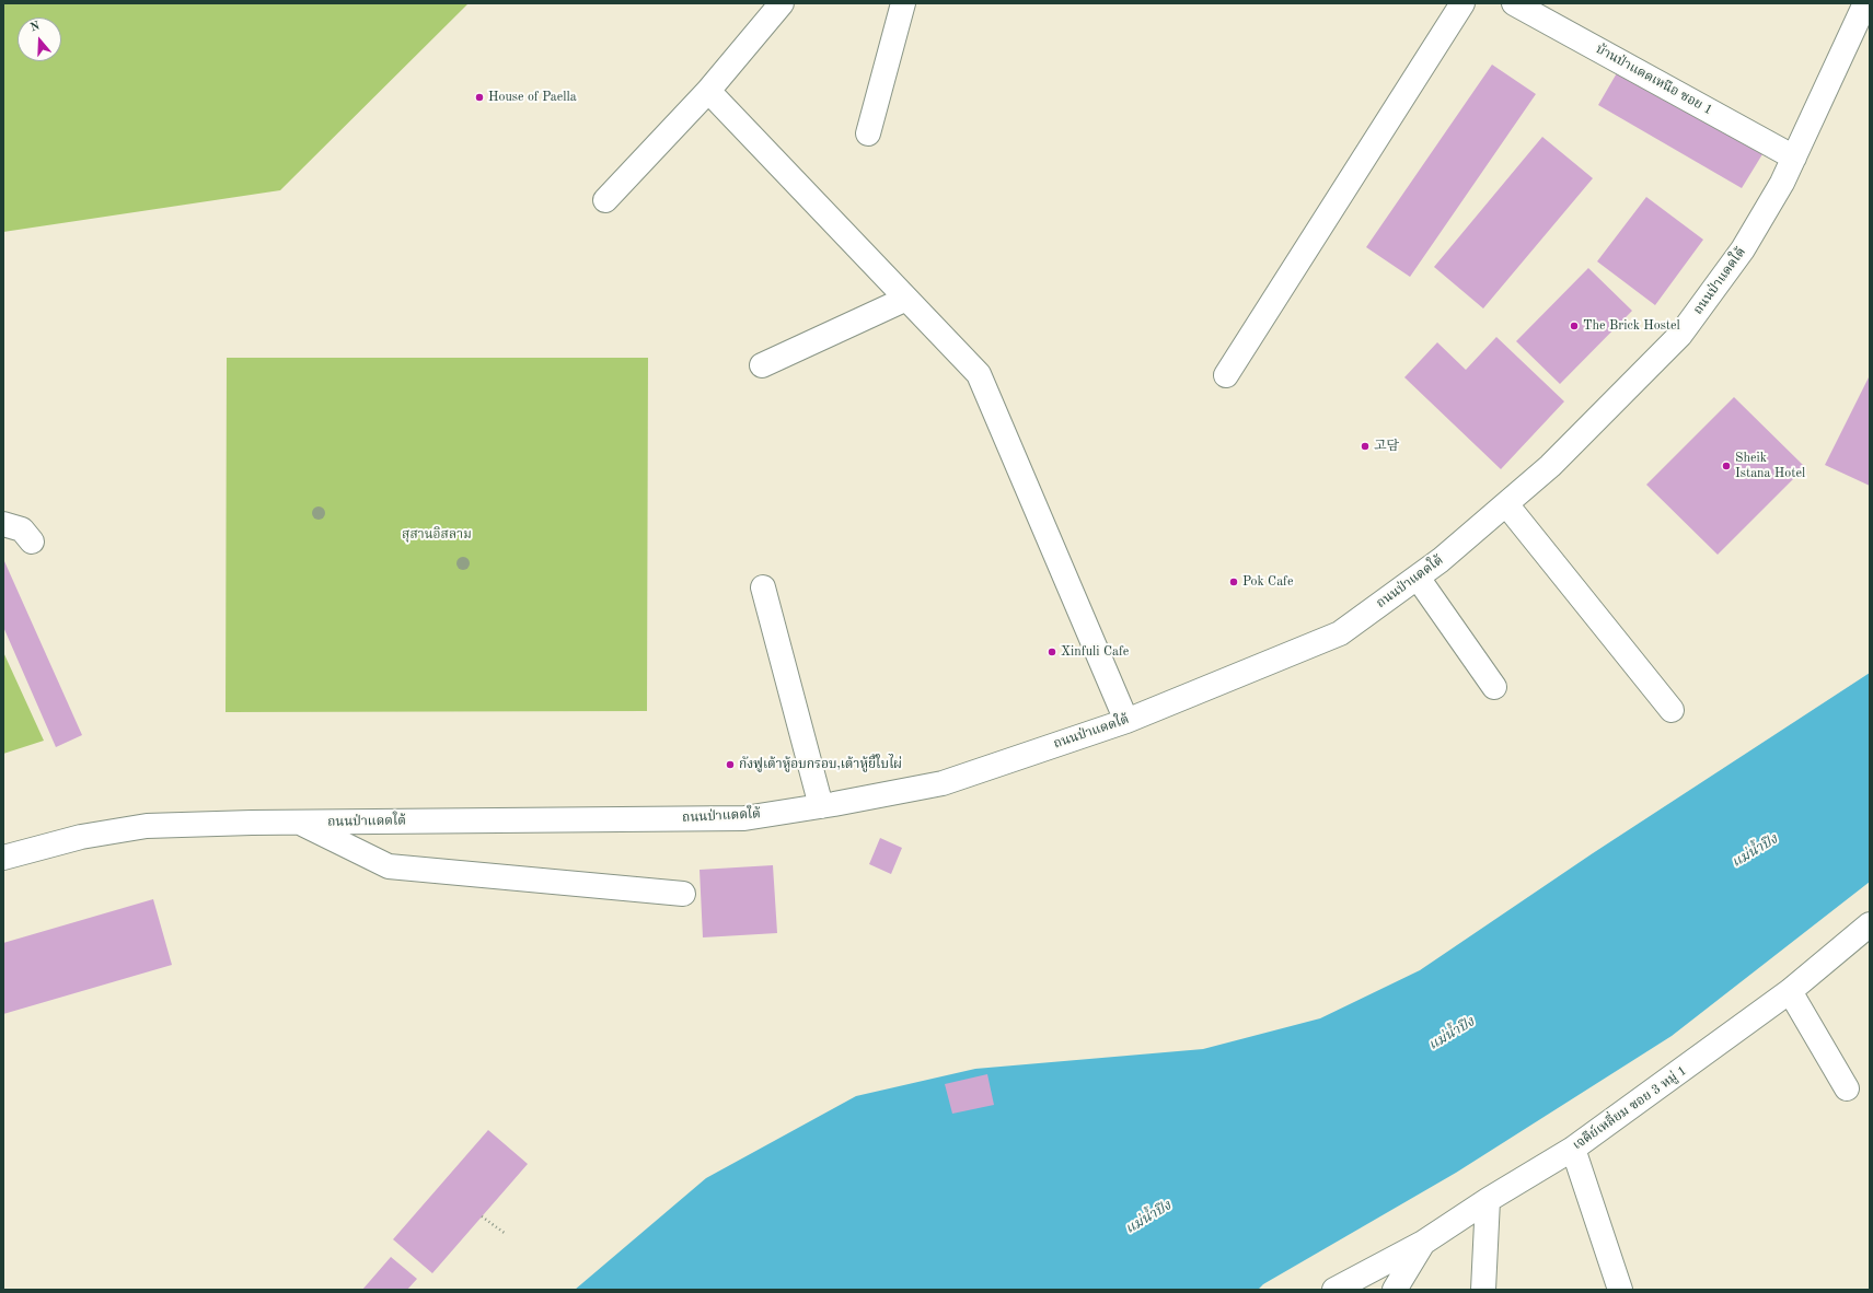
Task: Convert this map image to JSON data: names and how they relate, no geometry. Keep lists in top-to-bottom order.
{
  "streets": {
    "street": ["บ้านป่าแดดเหนือ ซอย 1", "ถนนป่าแดดใต้", "เจดีย์เหลี่ยม ซอย 3 หมู่ 1"]
  },
  "crossings": [
    ["บ้านป่าแดดเหนือ ซอย 1", "ถนนป่าแดดใต้"]
  ],
  "water": ["แม่น้ำปิง"],
  "parks": ["สุสานอิสลาม"],
  "places": [
    "House of Paella",
    "The Brick Hostel",
    "고담",
    "Sheik Istana Hotel",
    "Pok Cafe",
    "Xinfuli Cafe",
    "กังฟูเต้าหู้อบกรอบ,เต้าหู้ยี้ใบไผ่"
  ],
  "north": "top"
}
